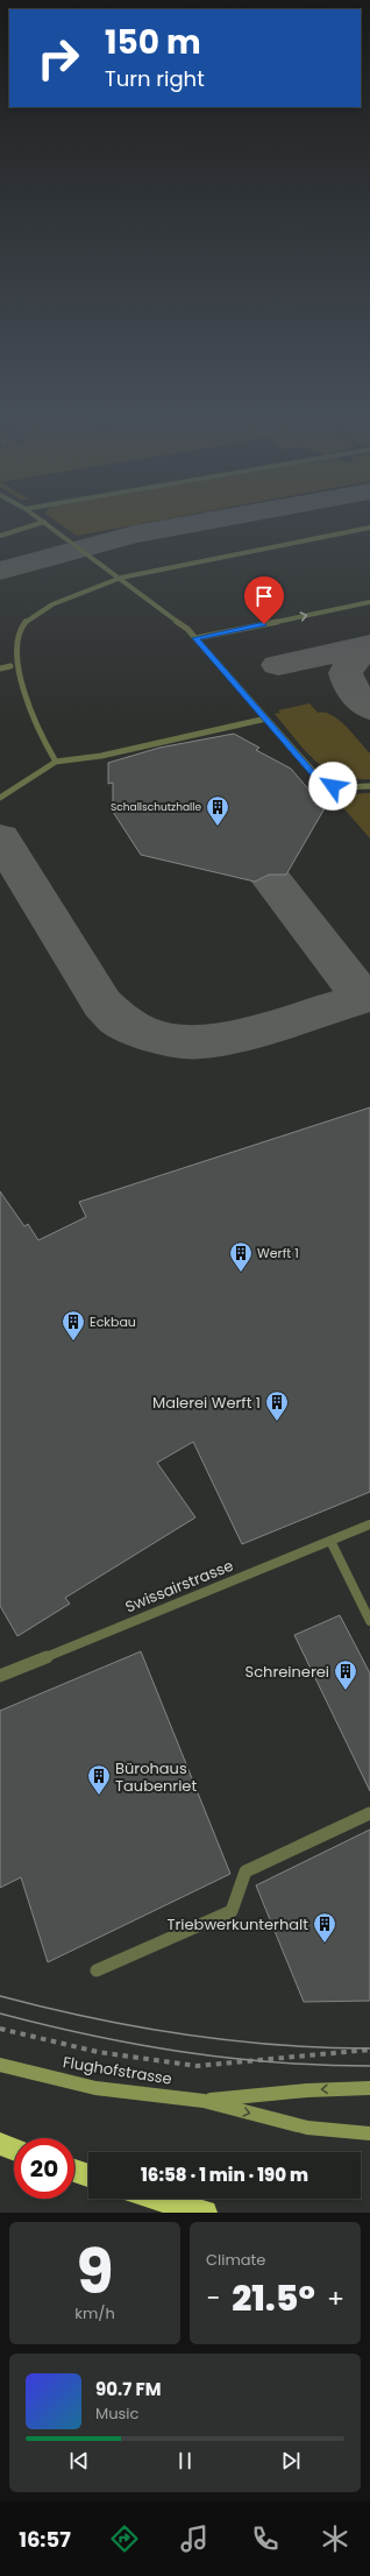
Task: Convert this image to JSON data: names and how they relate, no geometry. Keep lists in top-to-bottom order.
{
  "streets": {
    "main road": ["Flughofstrasse"],
    "lane": ["Swissairstrasse"]
  },
  "places": {
    "building": [
      "Schallschutzhalle",
      "Werft 1",
      "Eckbau",
      "Malerei Werft 1",
      "Schreinerei",
      "Bürohaus Taubenriet",
      "Triebwerkunterhalt"
    ]
  },
  "page": {
    "turn": ["150 m", "Turn right"],
    "limit": "20",
    "trip": "16:58 · 1 min · 190 m",
    "tile": [
      ["9", "km/h"],
      "Climate"
    ],
    "heat": ["−", "21.5°", "+"],
    "song": ["90.7 FM", "Music"],
    "tabs": "16:57"
  }
}
